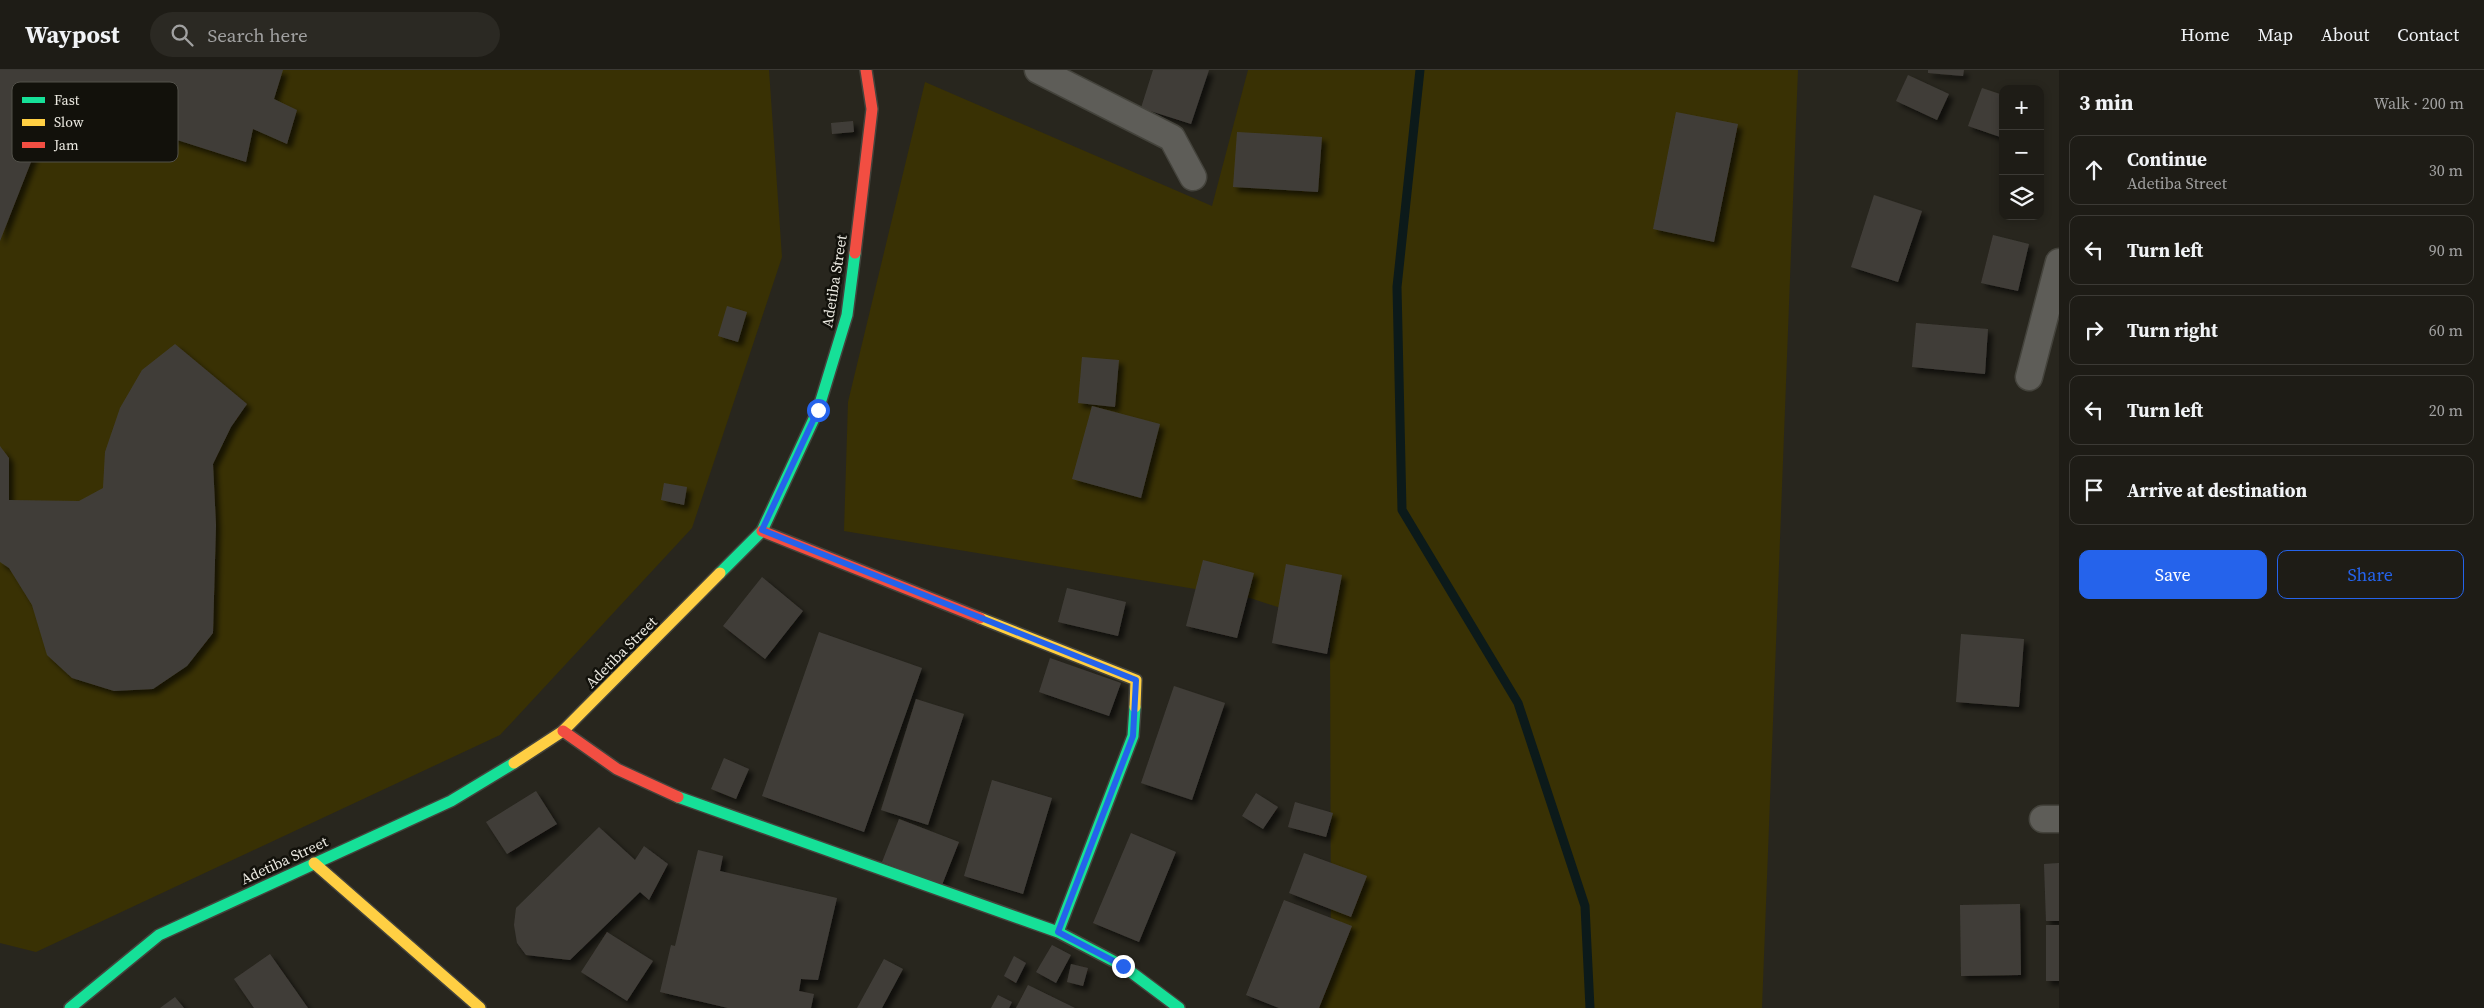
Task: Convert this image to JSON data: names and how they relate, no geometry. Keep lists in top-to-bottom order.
{
  "streets": {
    "street": ["Adetiba Street"]
  },
  "legend": ["Fast", "Slow", "Jam"],
  "page": {
    "header": "Waypost",
    "search": "Search here",
    "nav": [
      "Home",
      "Map",
      "About",
      "Contact"
    ],
    "heading": ["3 min", "Walk · 200 m"],
    "map_buttons": ["+", "−"],
    "list": [
      ["Continue", "Adetiba Street", "30 m"],
      ["Turn left", "90 m"],
      ["Turn right", "60 m"],
      ["Turn left", "20 m"],
      "Arrive at destination"
    ],
    "buttons": ["Save", "Share"]
  }
}
